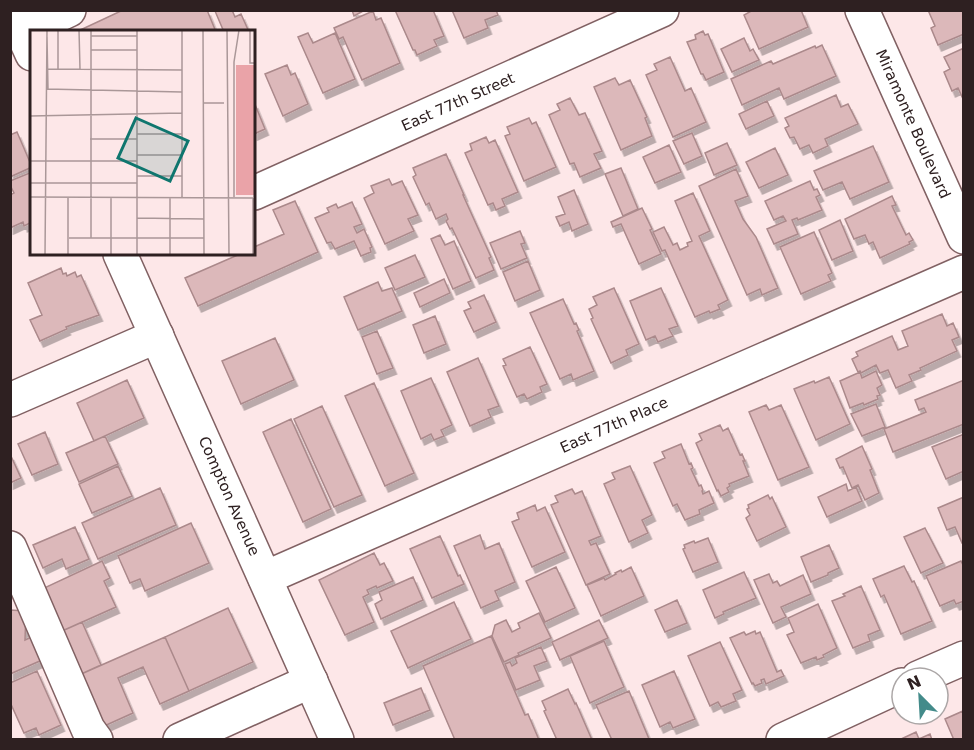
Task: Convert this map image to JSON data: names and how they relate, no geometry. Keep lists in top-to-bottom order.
{
  "streets": {
    "street": [
      "East 77th Street",
      "Miramonte Boulevard",
      "East 77th Place",
      "Compton Avenue"
    ]
  },
  "crossings": [
    ["East 77th Place", "Compton Avenue"]
  ],
  "north": "top left"
}
